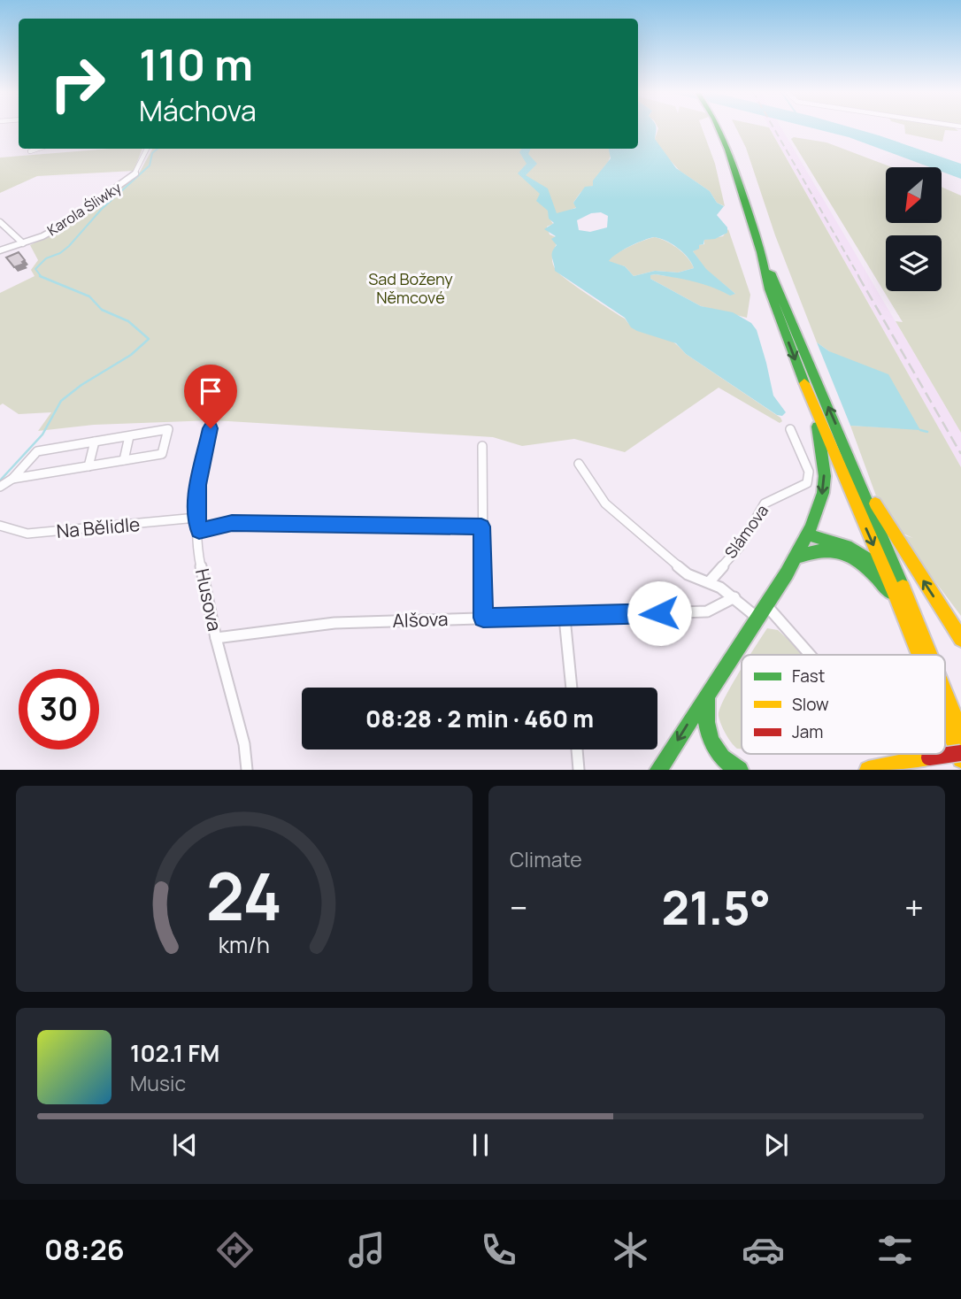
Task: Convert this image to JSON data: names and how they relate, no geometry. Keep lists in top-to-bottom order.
{
  "streets": {
    "street": [
      "Karola Śliwky",
      "Na Bělidle",
      "Slámova",
      "Husova",
      "Alšova"
    ]
  },
  "crossings": [
    ["Na Bělidle", "Husova"],
    ["Husova", "Alšova"]
  ],
  "parks": ["Sad Boženy Němcové"],
  "legend": ["Fast", "Slow", "Jam"],
  "north": "bottom left",
  "page": {
    "turn": ["110 m", "Máchova"],
    "limit": "30",
    "trip": "08:28 · 2 min · 460 m",
    "tile": "Climate",
    "heat": ["−", "21.5°", "+"],
    "song": ["102.1 FM", "Music"],
    "tabs": "08:26",
    "gauge": ["24", "km/h"]
  }
}
